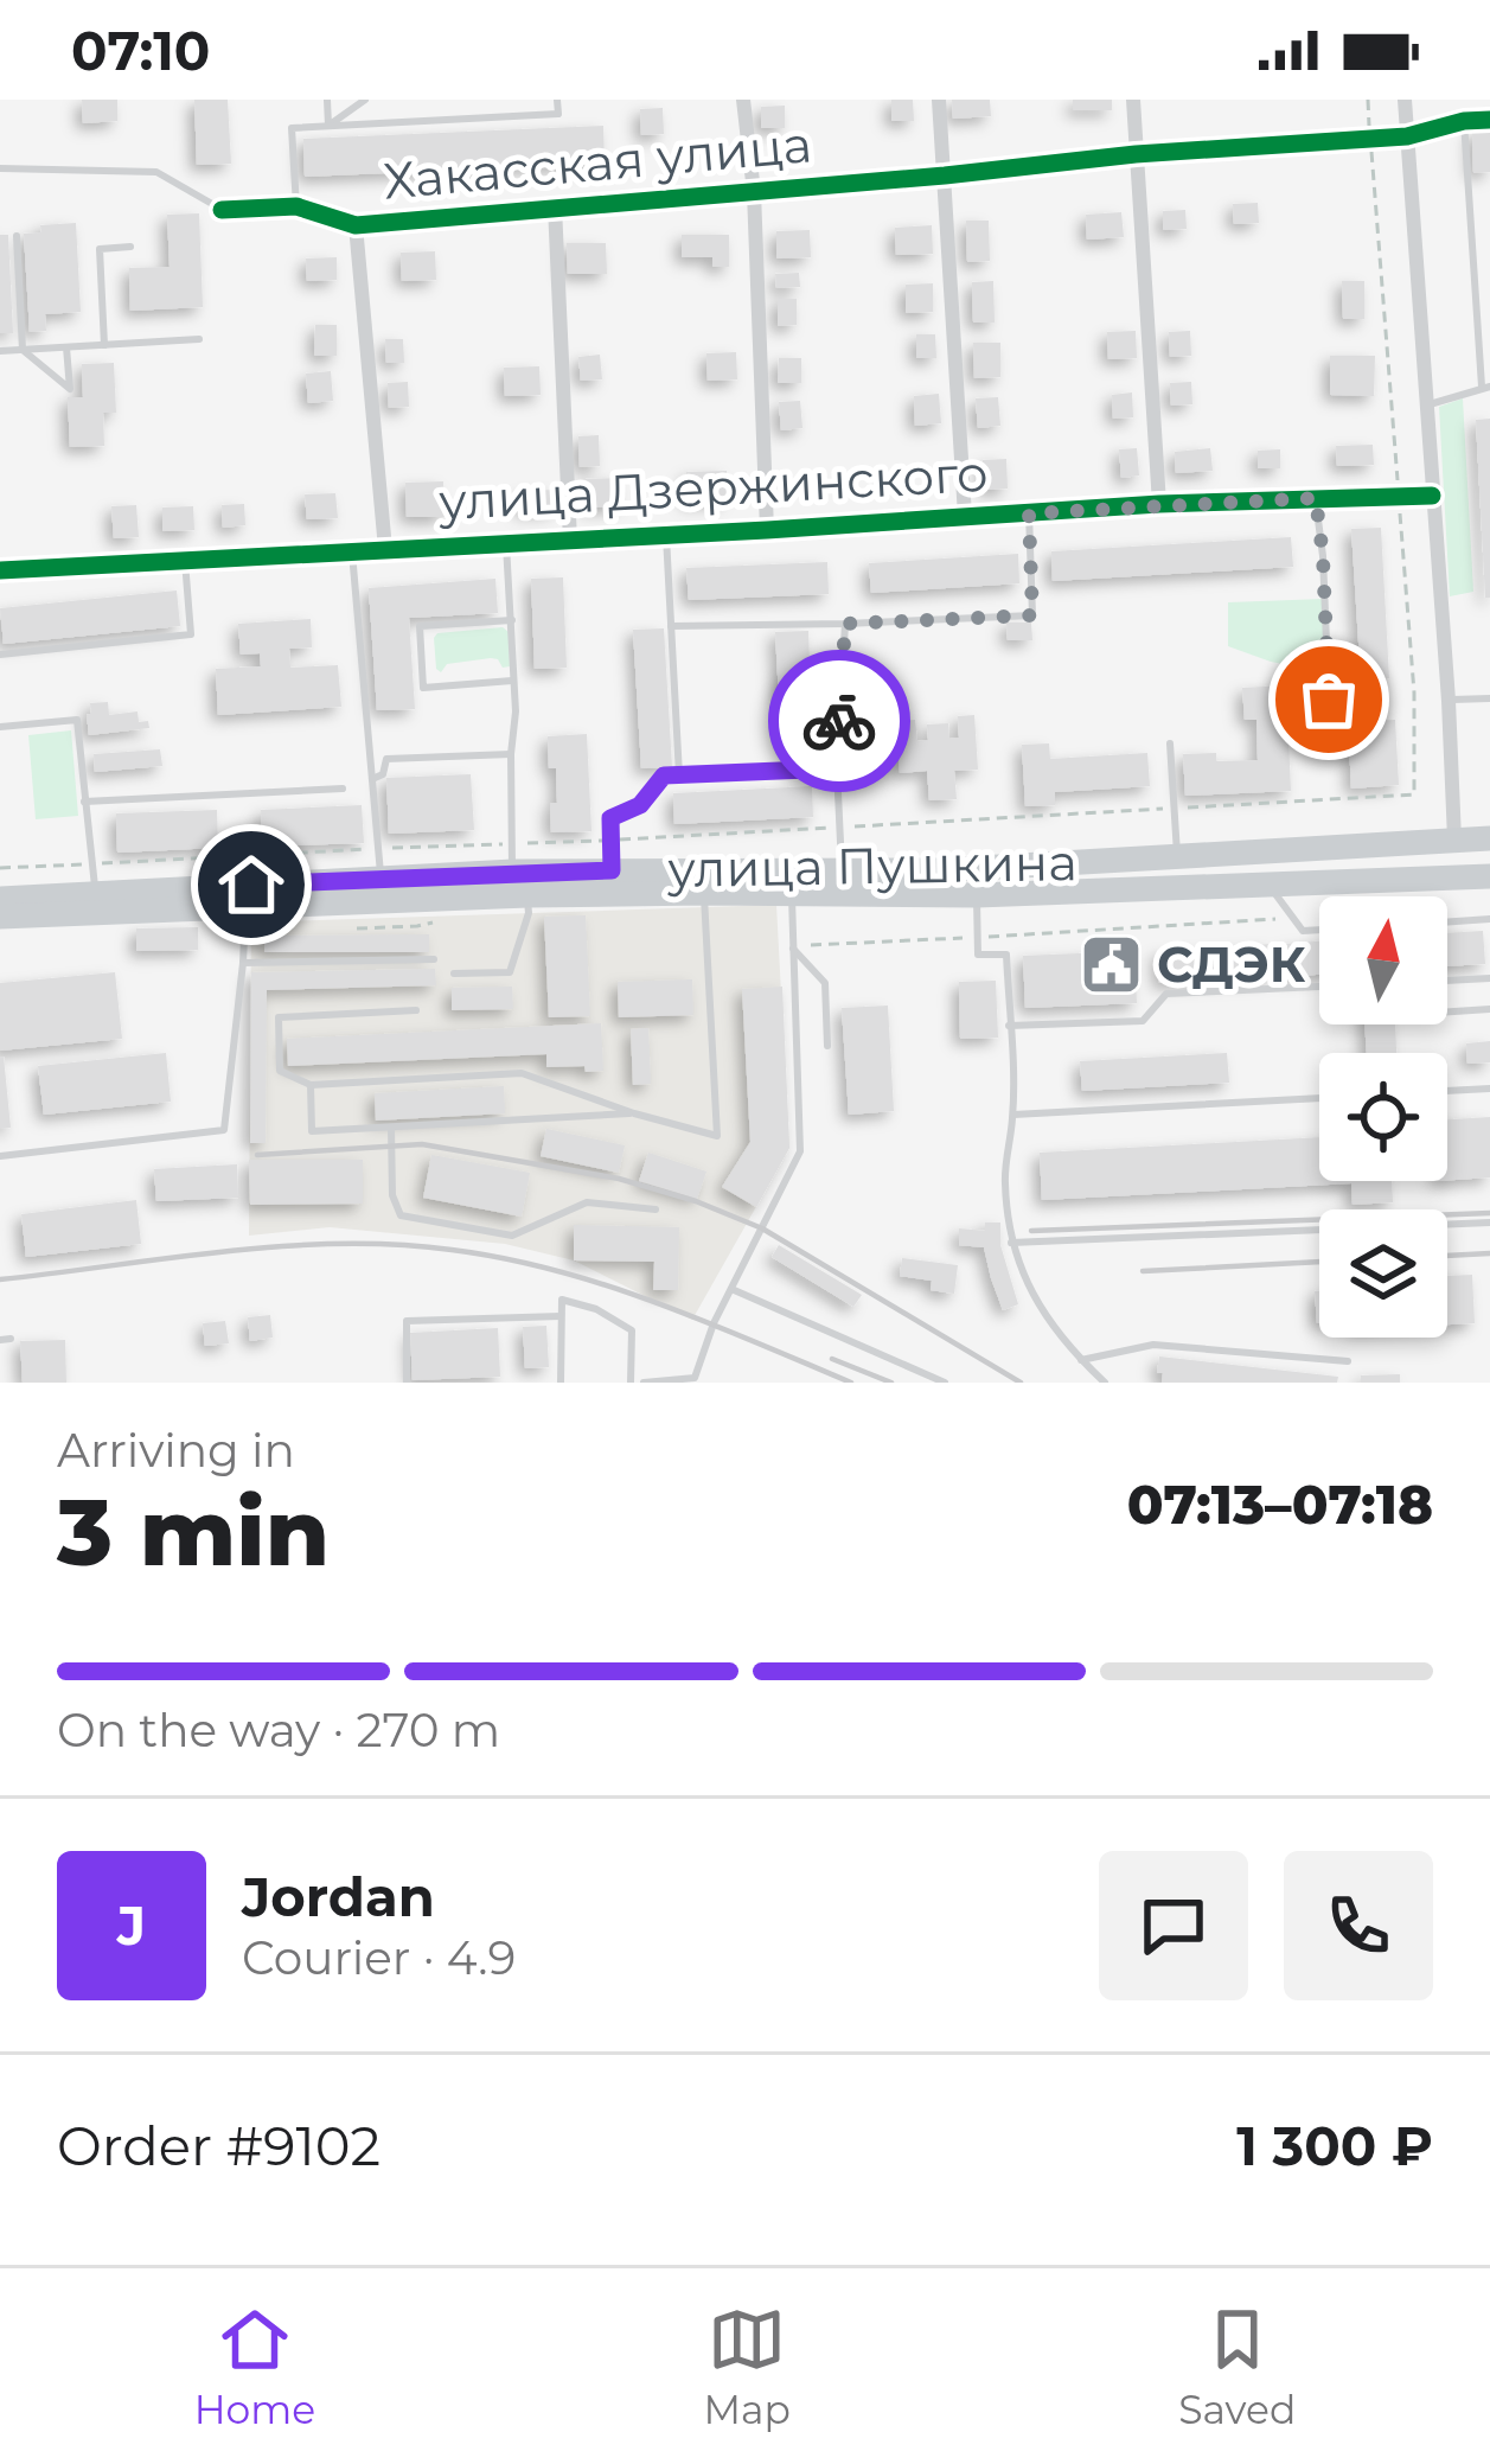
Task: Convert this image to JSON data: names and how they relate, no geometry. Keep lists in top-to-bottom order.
{
  "streets": {
    "main road": ["улица Пушкина"],
    "street": ["Хакасская улица", "улица Дзержинского"]
  },
  "places": {
    "public building": ["СДЭК"]
  },
  "north": "top",
  "page": {
    "status": "07:10",
    "heading": ["3 min", "Arriving in", "07:13–07:18"],
    "panel": [
      "Jordan",
      "Courier · 4.9",
      "Order #9102",
      "1 300 ₽"
    ],
    "bar": "On the way · 270 m",
    "round": "J",
    "tabs": ["Home", "Map", "Saved"]
  }
}
